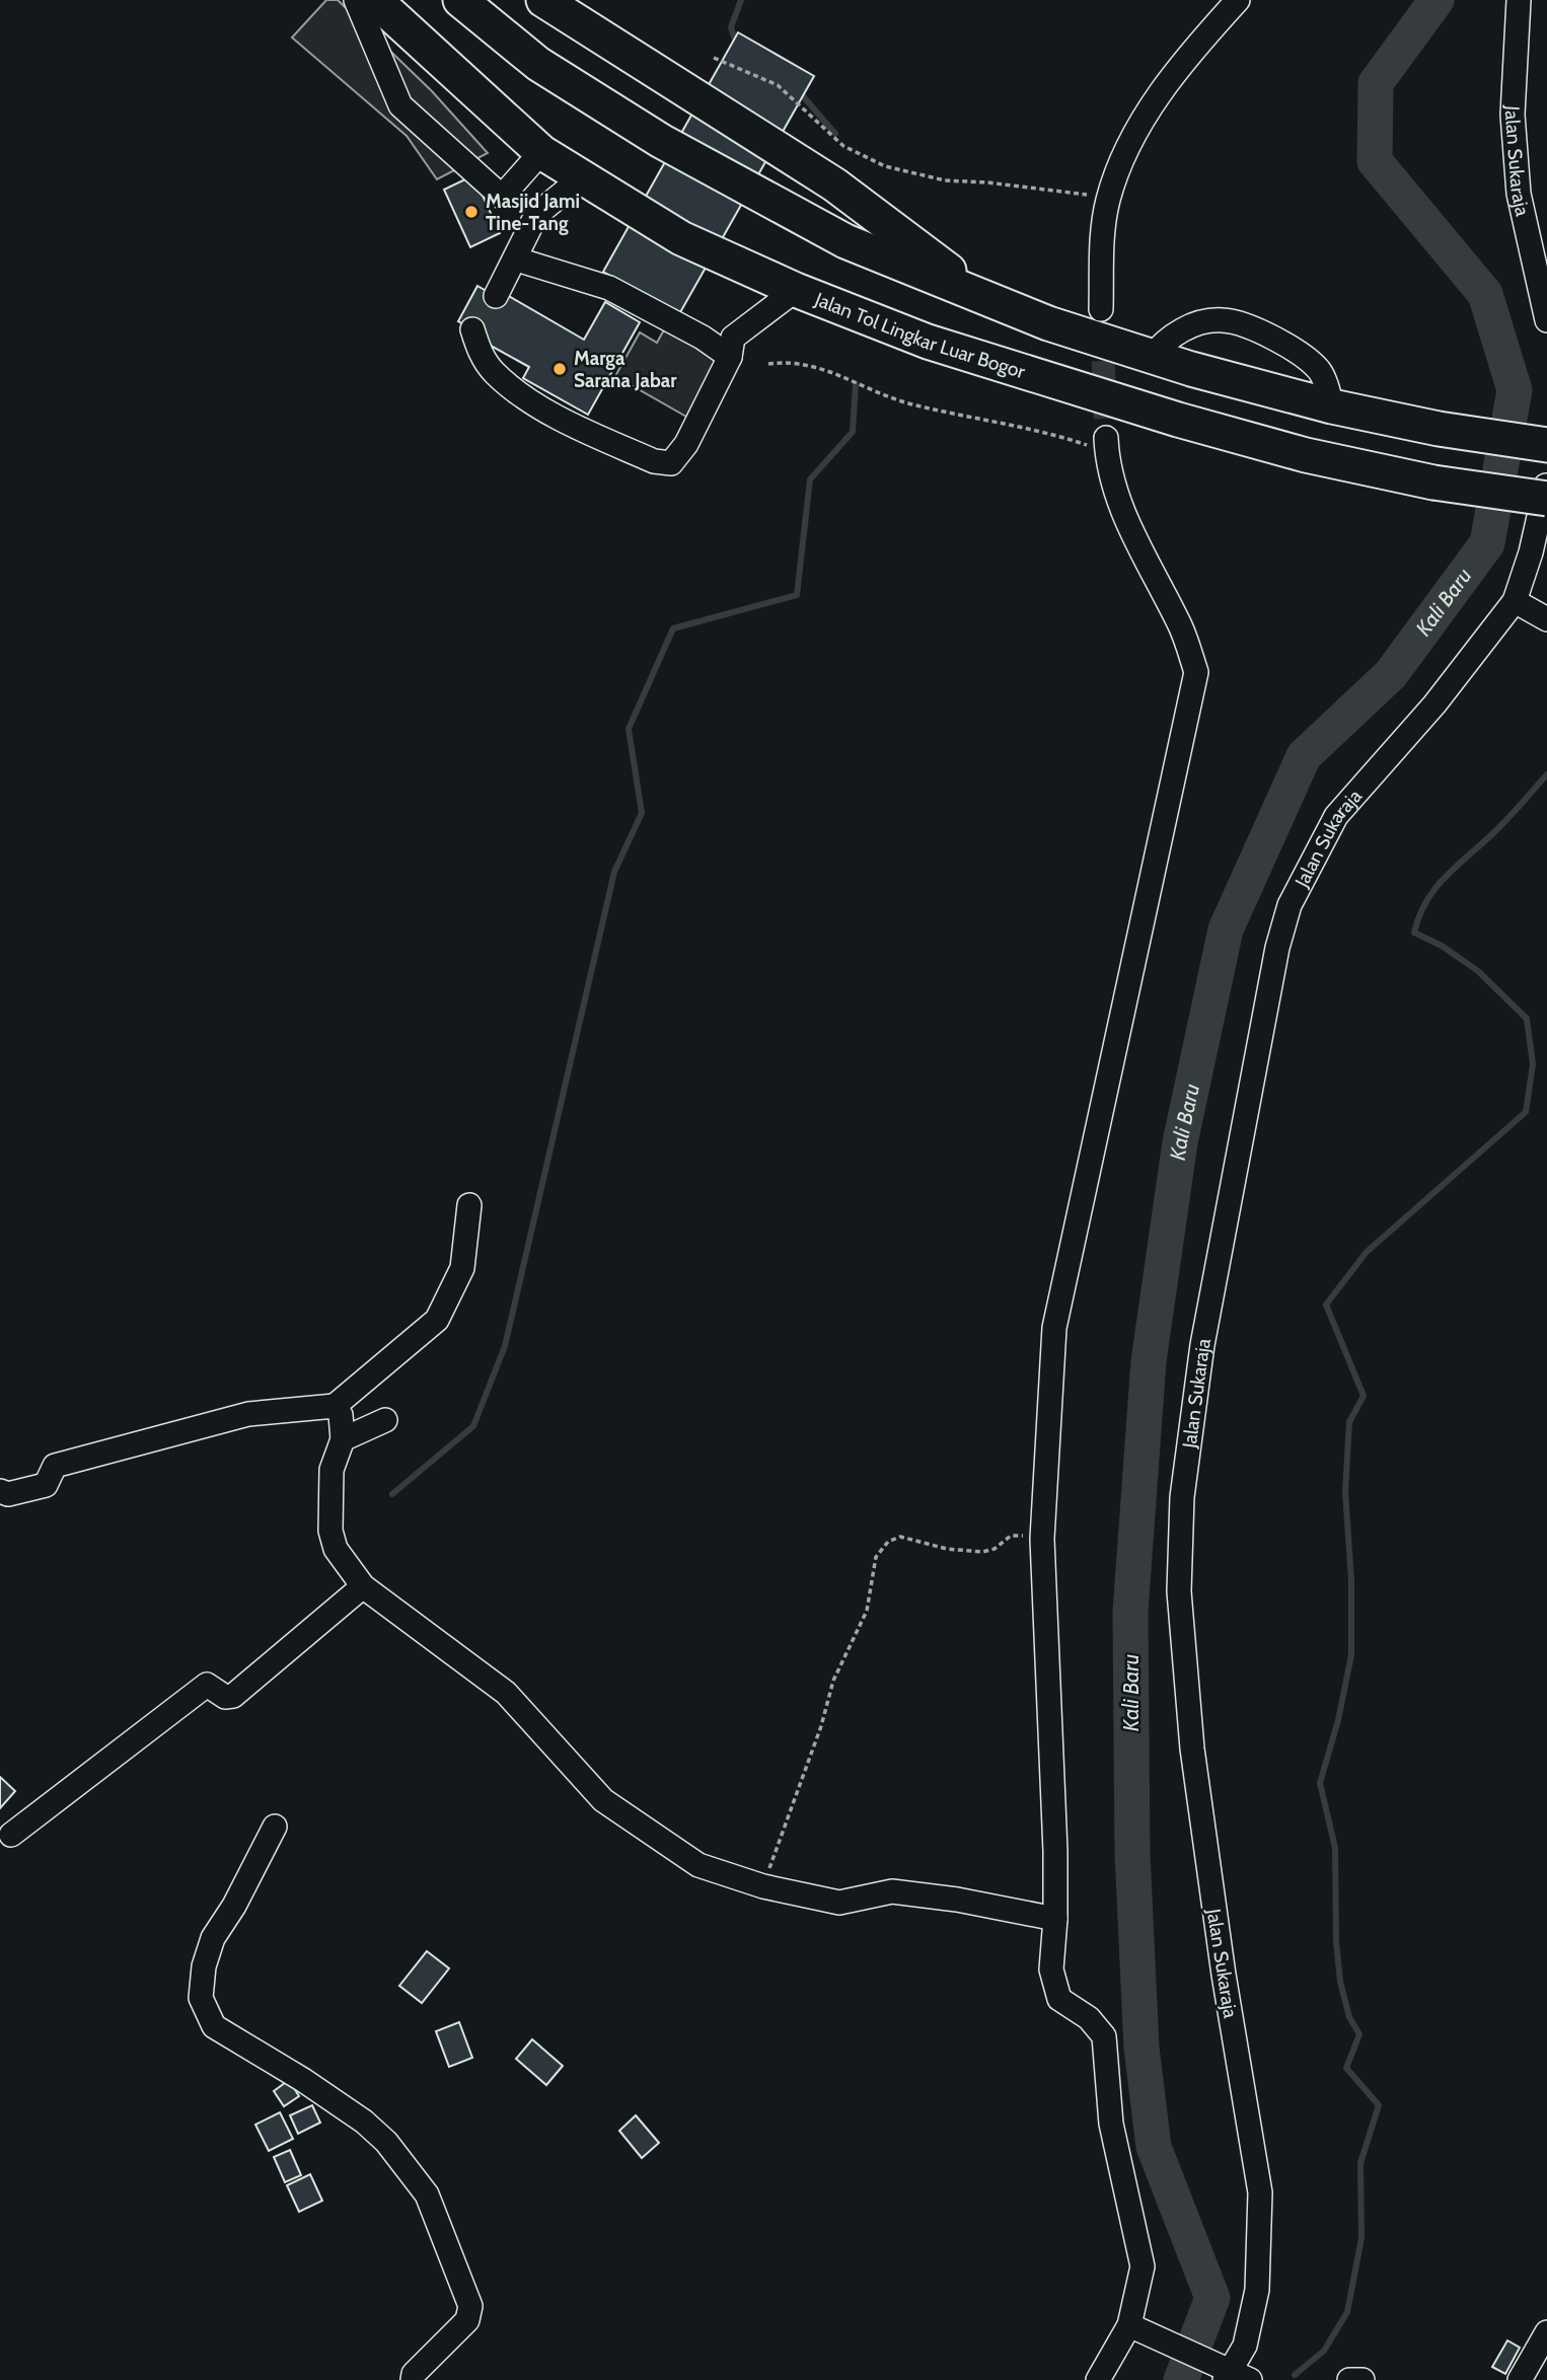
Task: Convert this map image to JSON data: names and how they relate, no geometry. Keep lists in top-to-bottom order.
{
  "streets": {
    "highway": ["Jalan Tol Lingkar Luar Bogor"],
    "street": ["Jalan Sukaraja"]
  },
  "water": ["Kali Baru"],
  "places": ["Masjid Jami Tine-Tang", "Marga Sarana Jabar"]
}
